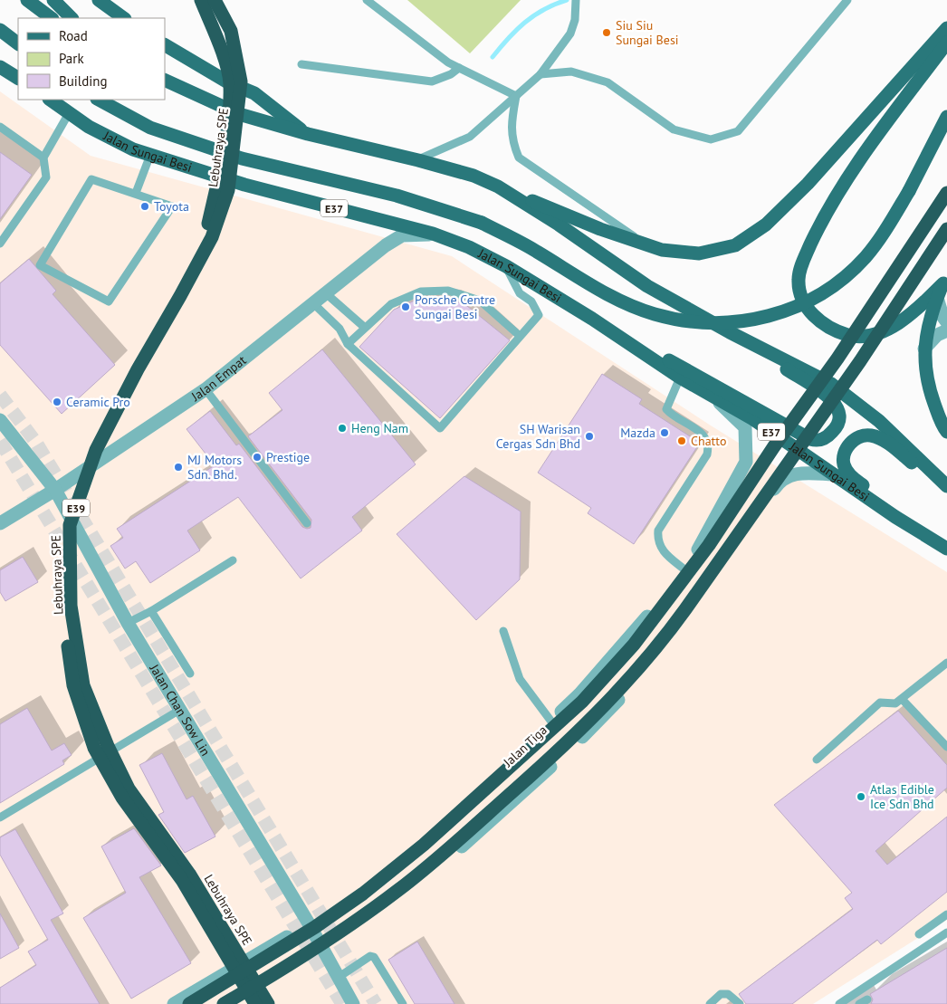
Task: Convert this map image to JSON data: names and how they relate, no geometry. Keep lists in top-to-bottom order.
{
  "streets": {
    "highway": ["Lebuhraya SPE", "E39"],
    "main road": ["Jalan Sungai Besi", "E37"],
    "street": ["Jalan Empat", "Jalan Chan Sow Lin", "Jalan Tiga"]
  },
  "crossings": [
    ["Jalan Sungai Besi", "Jalan Empat"],
    ["Jalan Sungai Besi", "Jalan Tiga"],
    ["Jalan Empat", "Jalan Chan Sow Lin"],
    ["Jalan Chan Sow Lin", "Jalan Tiga"]
  ],
  "places": [
    "Siu Siu Sungai Besi",
    "Toyota",
    "Porsche Centre Sungai Besi",
    "Ceramic Pro",
    "Heng Nam",
    "Mazda",
    "SH Warisan Cergas Sdn Bhd",
    "Chatto",
    "Prestige",
    "MJ Motors Sdn. Bhd.",
    "Atlas Edible Ice Sdn Bhd"
  ],
  "legend": ["Road", "Park", "Building"]
}
